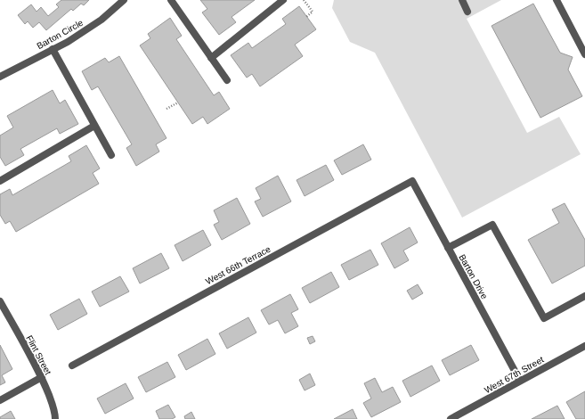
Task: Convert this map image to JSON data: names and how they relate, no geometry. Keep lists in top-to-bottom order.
{
  "streets": {
    "street": [
      "Barton Circle",
      "West 66th Terrace",
      "Barton Drive",
      "Flint Street",
      "West 67th Street"
    ]
  },
  "crossings": [
    ["West 66th Terrace", "Barton Drive"],
    ["Barton Drive", "West 67th Street"]
  ]
}
